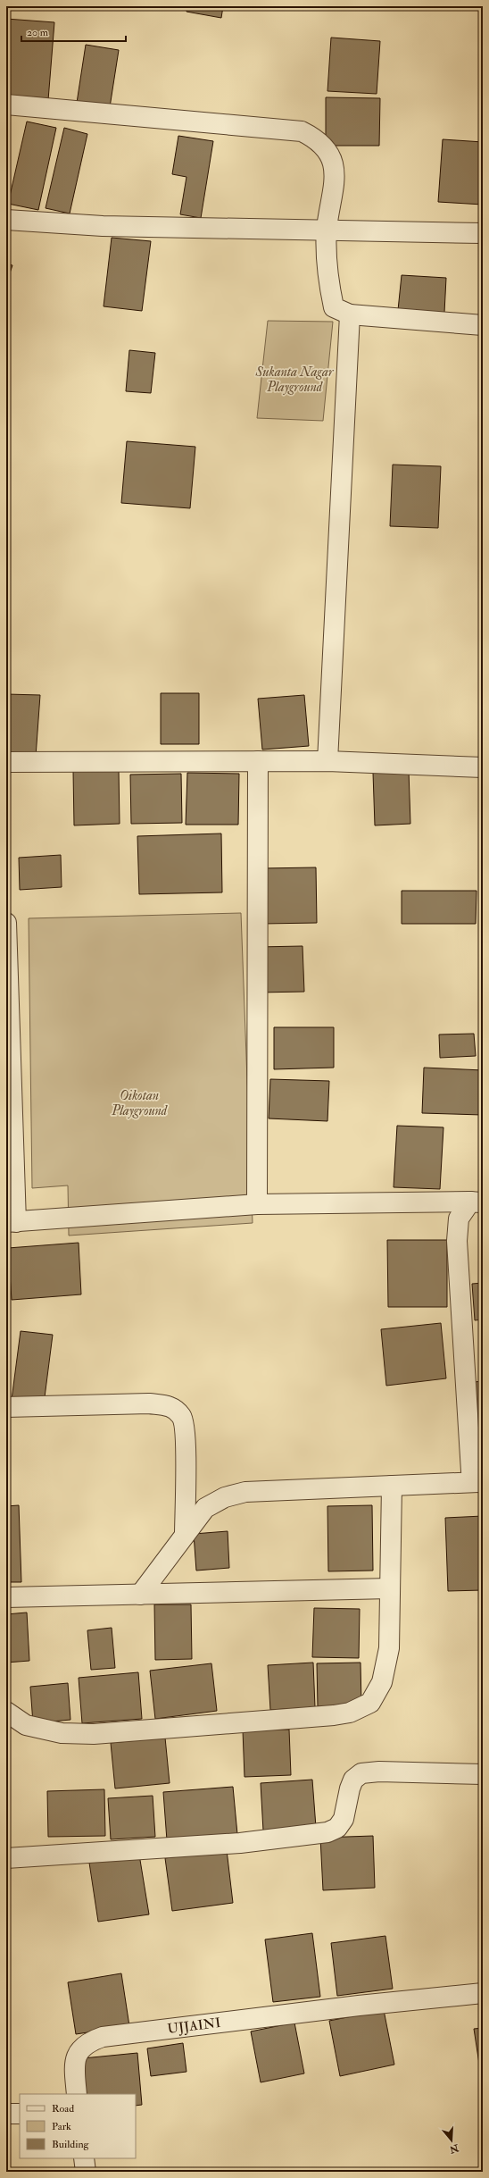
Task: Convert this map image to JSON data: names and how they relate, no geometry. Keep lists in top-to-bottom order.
{
  "streets": {
    "street": ["UJJAINI"]
  },
  "parks": ["Sukanta Nagar Playground", "Oikotan Playground"],
  "legend": ["Road", "Park", "Building"],
  "scale_bar": "20 m",
  "north": "bottom"
}
